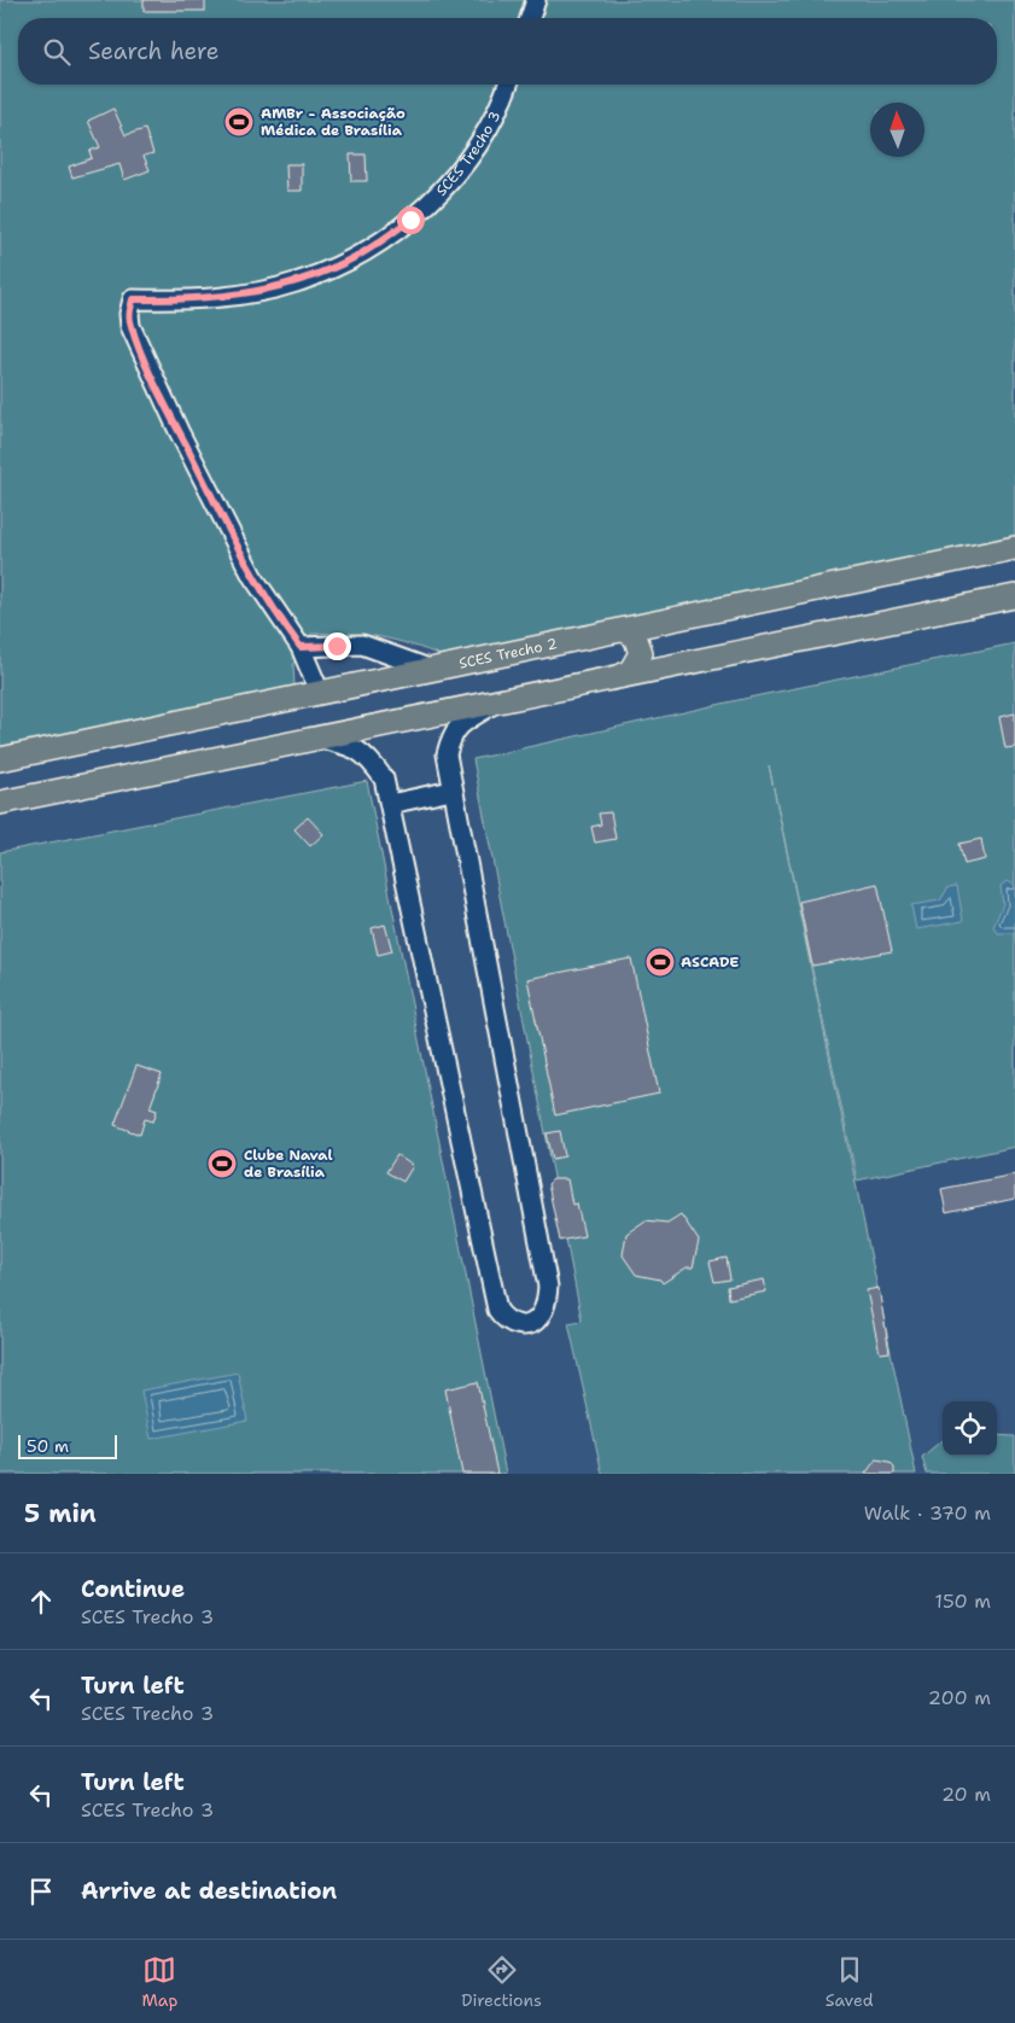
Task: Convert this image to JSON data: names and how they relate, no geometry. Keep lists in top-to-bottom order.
{
  "streets": {
    "main road": ["SCES Trecho 2"],
    "street": ["SCES Trecho 3"]
  },
  "crossings": [
    ["SCES Trecho 3", "SCES Trecho 2"]
  ],
  "places": {
    "sports": ["AMBr - Associação Médica de Brasília", "ASCADE", "Clube Naval de Brasília"]
  },
  "scale_bar": "50 m",
  "north": "top",
  "page": {
    "search": "Search here",
    "scale": "50 m",
    "heading": ["5 min", "Walk · 370 m"],
    "list": [
      ["Continue", "SCES Trecho 3", "150 m"],
      ["Turn left", "SCES Trecho 3", "200 m"],
      ["Turn left", "SCES Trecho 3", "20 m"],
      "Arrive at destination"
    ],
    "nav": ["Map", "Directions", "Saved"]
  }
}
